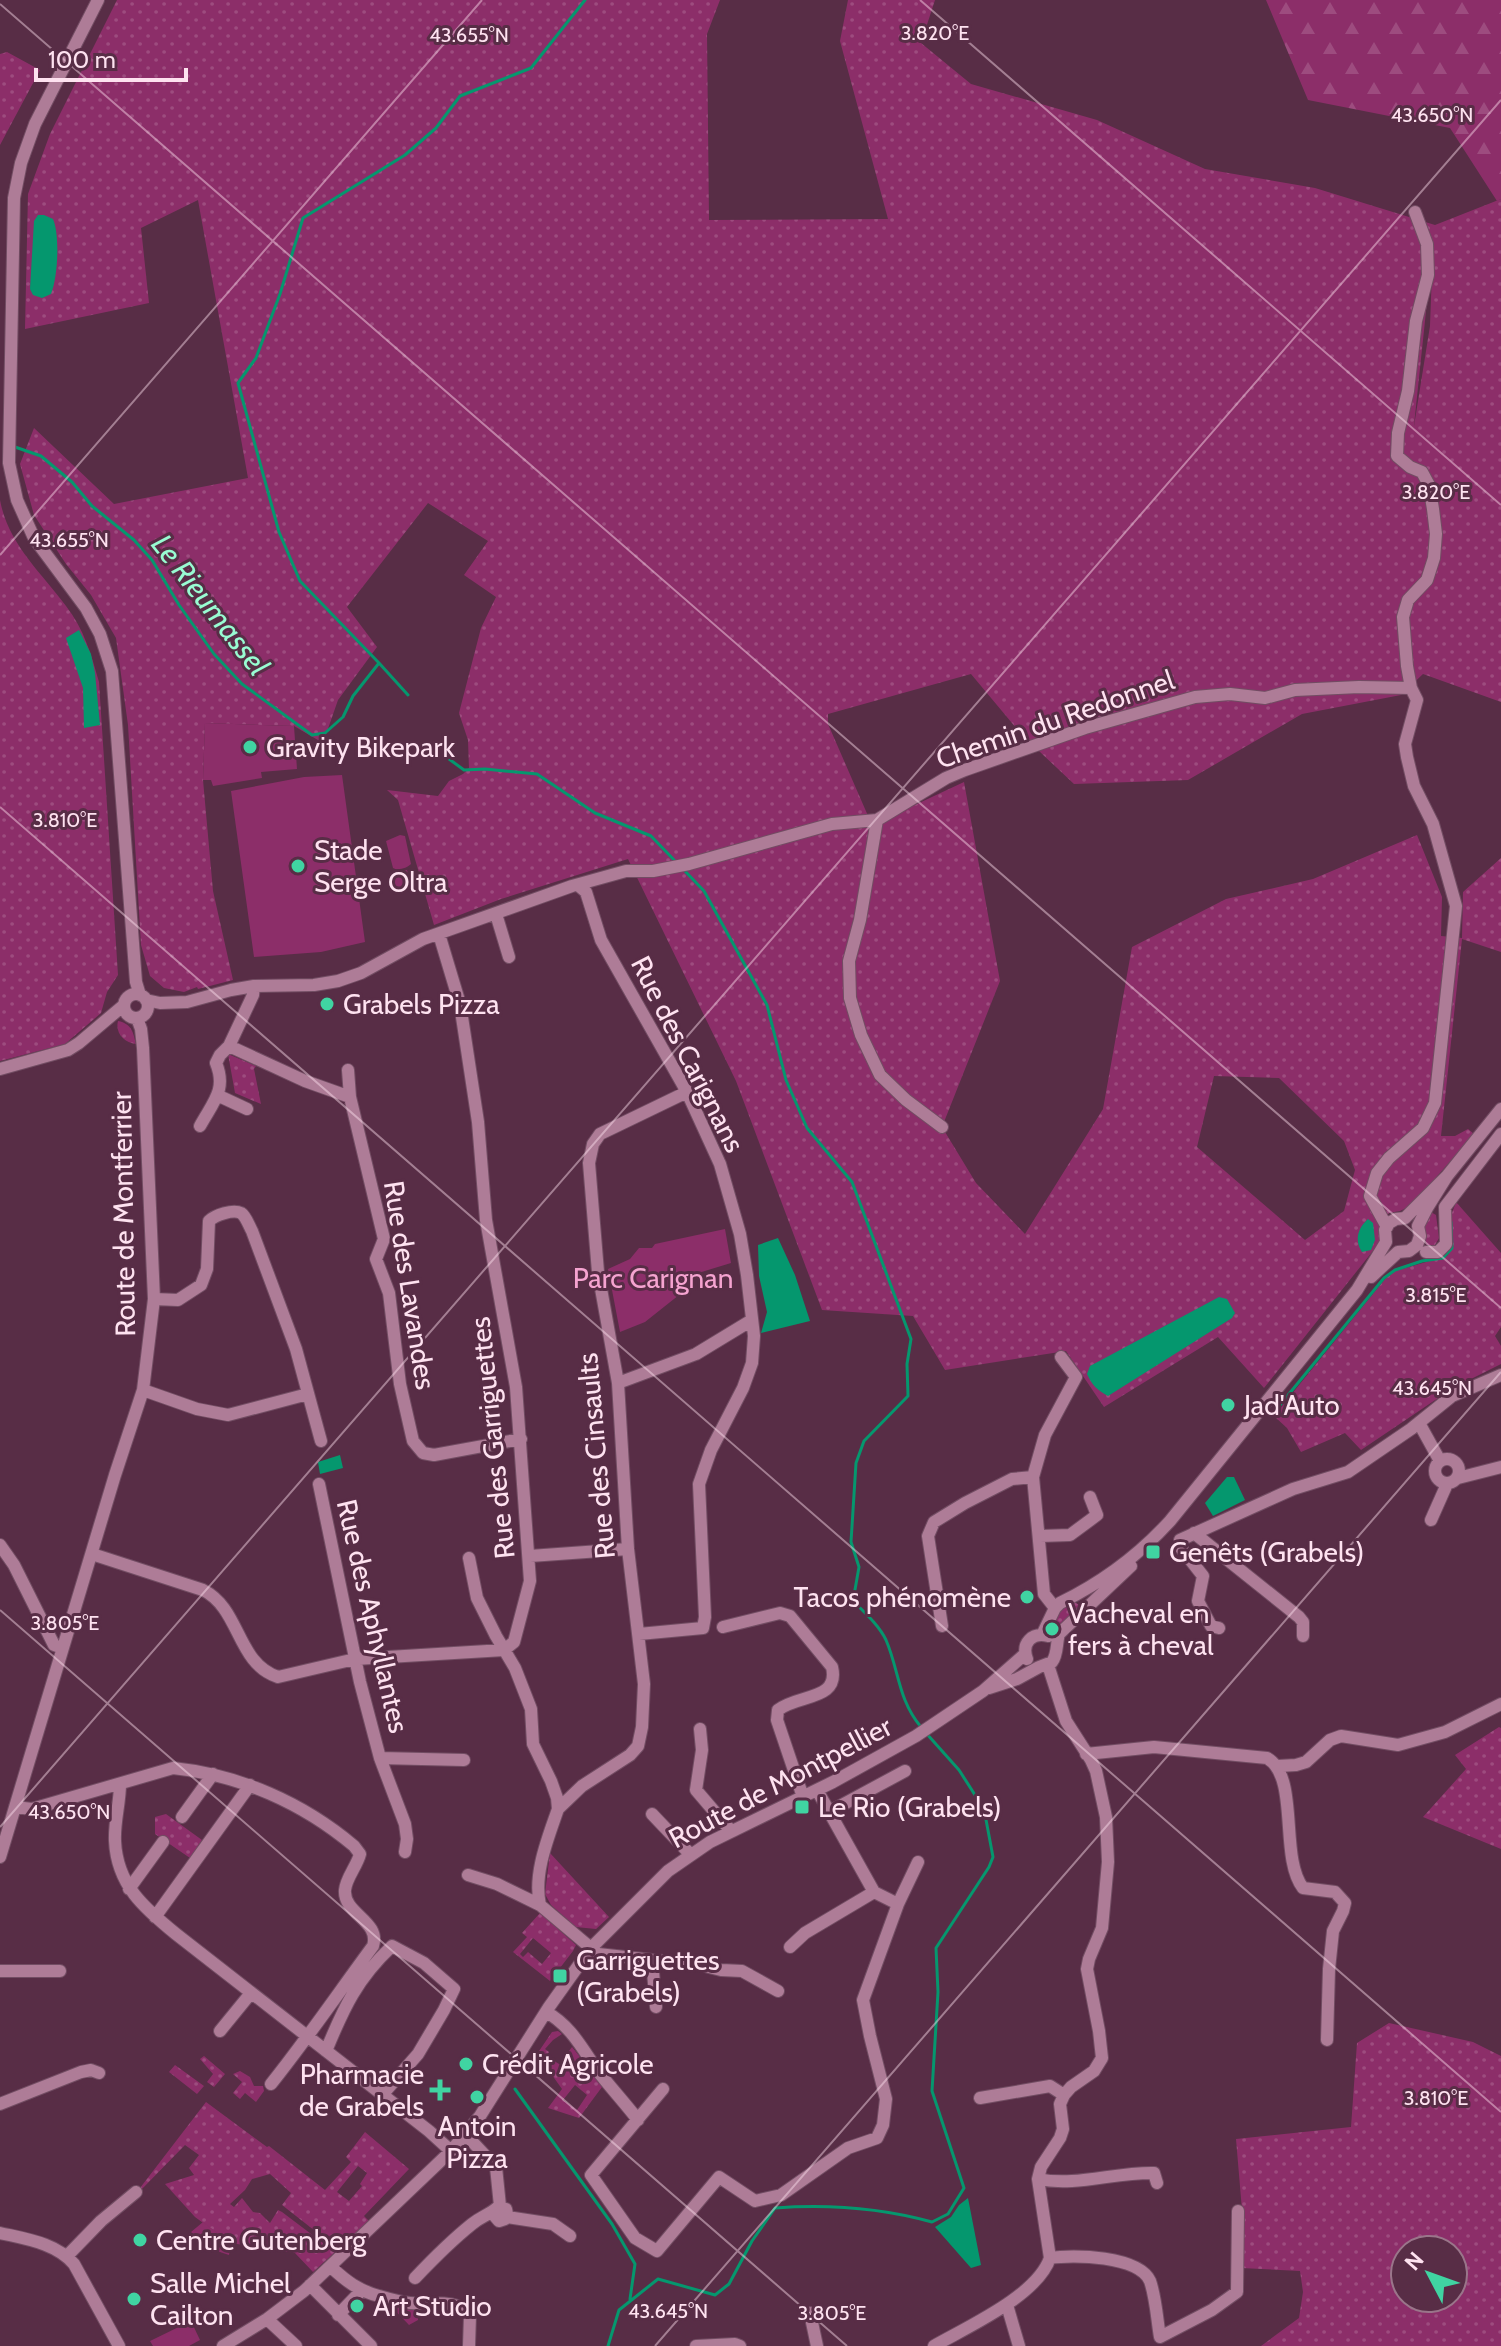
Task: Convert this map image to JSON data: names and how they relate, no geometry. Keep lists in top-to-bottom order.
{
  "streets": {
    "street": [
      "Chemin du Redonnel",
      "Rue des Carignans",
      "Route de Montferrier",
      "Rue des Lavandes",
      "Rue des Garriguettes",
      "Rue des Cinsaults",
      "Rue des Aphyllantes",
      "Route de Montpellier"
    ]
  },
  "crossings": [
    ["Chemin du Redonnel", "Rue des Carignans"],
    ["Chemin du Redonnel", "Route de Montferrier"],
    ["Chemin du Redonnel", "Rue des Garriguettes"],
    ["Rue des Carignans", "Rue des Cinsaults"],
    ["Rue des Lavandes", "Rue des Garriguettes"]
  ],
  "water": ["Le Rieumassel"],
  "parks": ["Parc Carignan"],
  "places": {
    "other": [
      "Gravity Bikepark",
      "Stade Serge Oltra",
      "Grabels Pizza",
      "Jad'Auto",
      "Tacos phénomène",
      "Vacheval en fers à cheval",
      "Crédit Agricole",
      "Antoin Pizza",
      "Centre Gutenberg",
      "Salle Michel Cailton",
      "Art Studio"
    ],
    "transit": ["Genêts (Grabels)", "Le Rio (Grabels)", "Garriguettes (Grabels)"],
    "health": ["Pharmacie de Grabels"]
  },
  "scale_bar": "100 m",
  "north": "top left",
  "coordinates": [
    "3.820°E",
    "43.655°N",
    "43.650°N",
    "3.810°E",
    "3.815°E",
    "43.645°N",
    "3.805°E"
  ]
}
